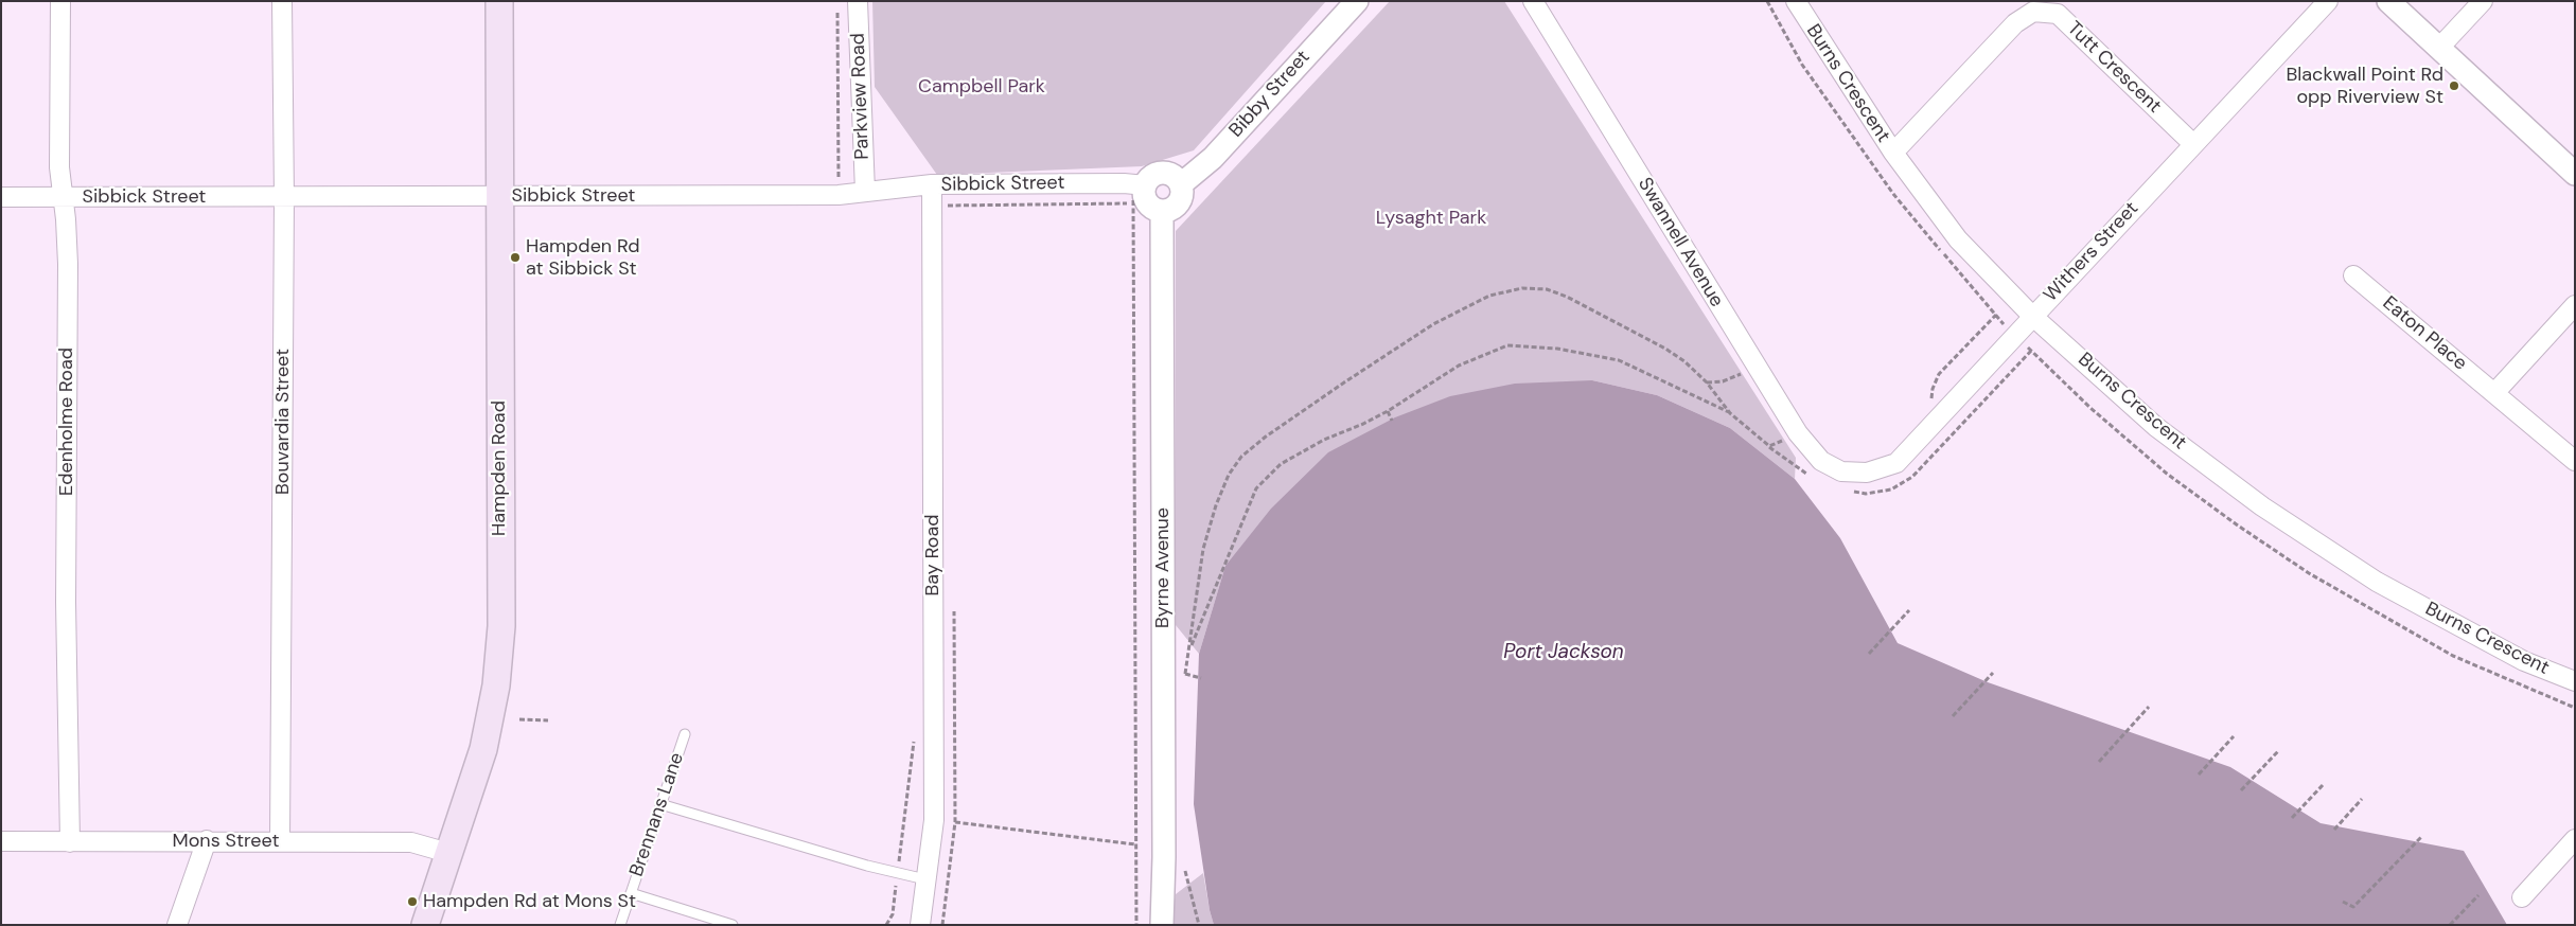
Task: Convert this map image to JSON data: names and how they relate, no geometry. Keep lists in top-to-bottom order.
{
  "streets": {
    "main road": ["Hampden Road"],
    "street": [
      "Tutt Crescent",
      "Burns Crescent",
      "Bibby Street",
      "Parkview Road",
      "Sibbick Street",
      "Swannell Avenue",
      "Withers Street",
      "Eaton Place",
      "Edenholme Road",
      "Bouvardia Street",
      "Bay Road",
      "Byrne Avenue",
      "Mons Street"
    ],
    "lane": ["Brennans Lane"]
  },
  "crossings": [
    ["Tutt Crescent", "Burns Crescent"],
    ["Tutt Crescent", "Withers Street"],
    ["Burns Crescent", "Withers Street"],
    ["Bibby Street", "Sibbick Street"],
    ["Bibby Street", "Byrne Avenue"],
    ["Parkview Road", "Sibbick Street"],
    ["Sibbick Street", "Edenholme Road"],
    ["Sibbick Street", "Bouvardia Street"],
    ["Sibbick Street", "Hampden Road"],
    ["Sibbick Street", "Bay Road"],
    ["Sibbick Street", "Byrne Avenue"],
    ["Swannell Avenue", "Withers Street"],
    ["Edenholme Road", "Mons Street"],
    ["Bouvardia Street", "Mons Street"],
    ["Hampden Road", "Mons Street"]
  ],
  "water": ["Port Jackson"],
  "parks": ["Campbell Park", "Lysaght Park"],
  "places": ["Blackwall Point Rd opp Riverview St", "Hampden Rd at Sibbick St", "Hampden Rd at Mons St"]
}
